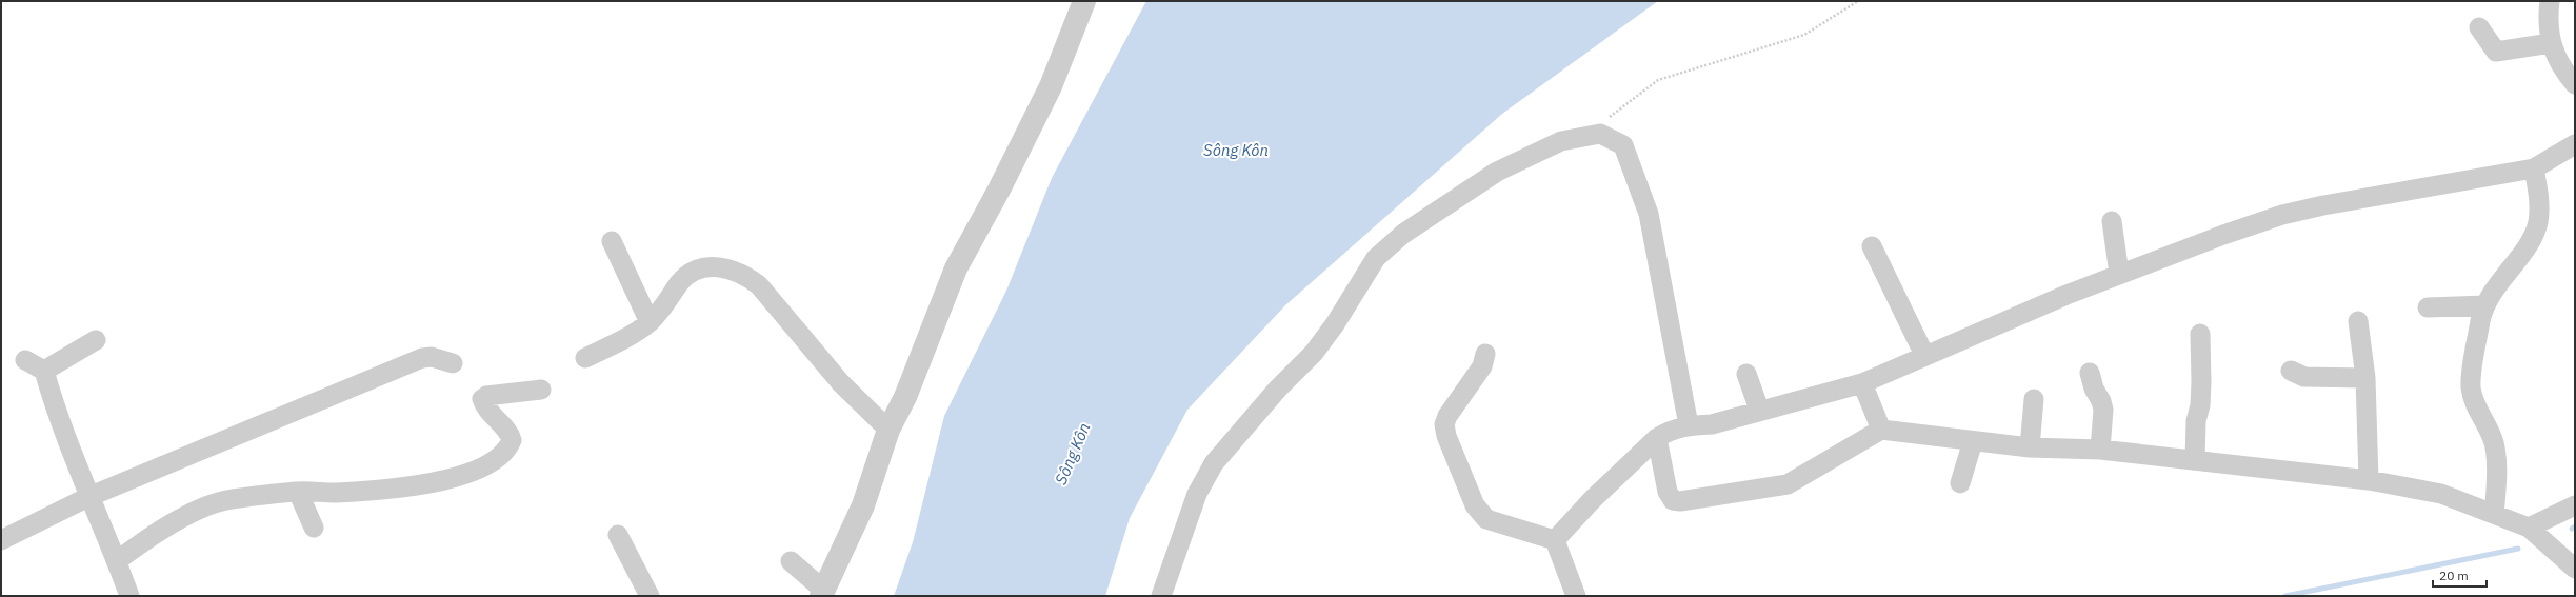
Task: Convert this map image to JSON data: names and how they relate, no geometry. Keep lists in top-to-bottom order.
{
  "water": ["Sông Kôn"],
  "scale_bar": "20 m"
}
